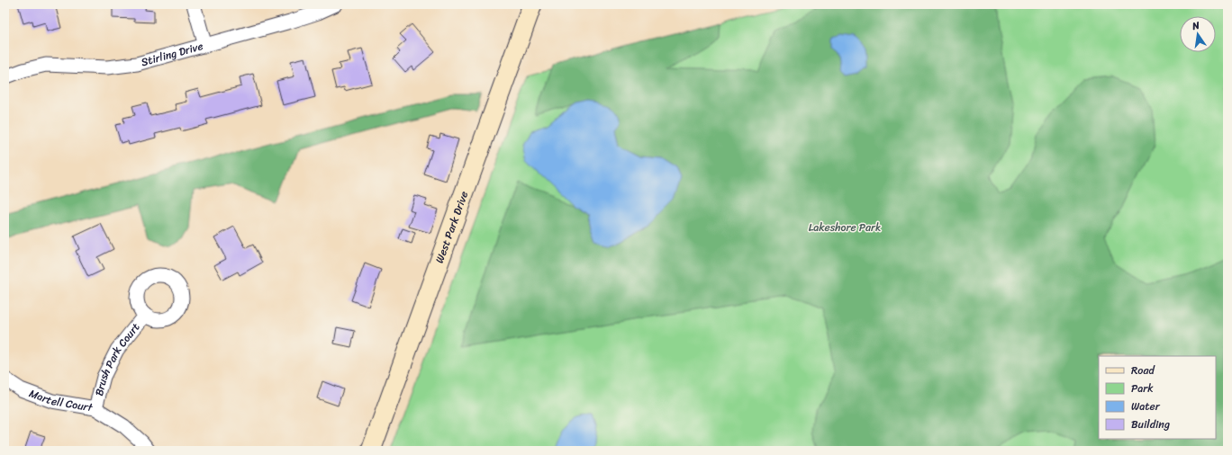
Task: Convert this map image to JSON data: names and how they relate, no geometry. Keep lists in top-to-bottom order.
{
  "streets": {
    "street": [
      "Stirling Drive",
      "West Park Drive",
      "Brush Park Court",
      "Martell Court"
    ]
  },
  "crossings": [
    ["Brush Park Court", "Martell Court"]
  ],
  "parks": ["Lakeshore Park"],
  "legend": [
    "Road",
    "Park",
    "Water",
    "Building"
  ],
  "north": "top"
}
